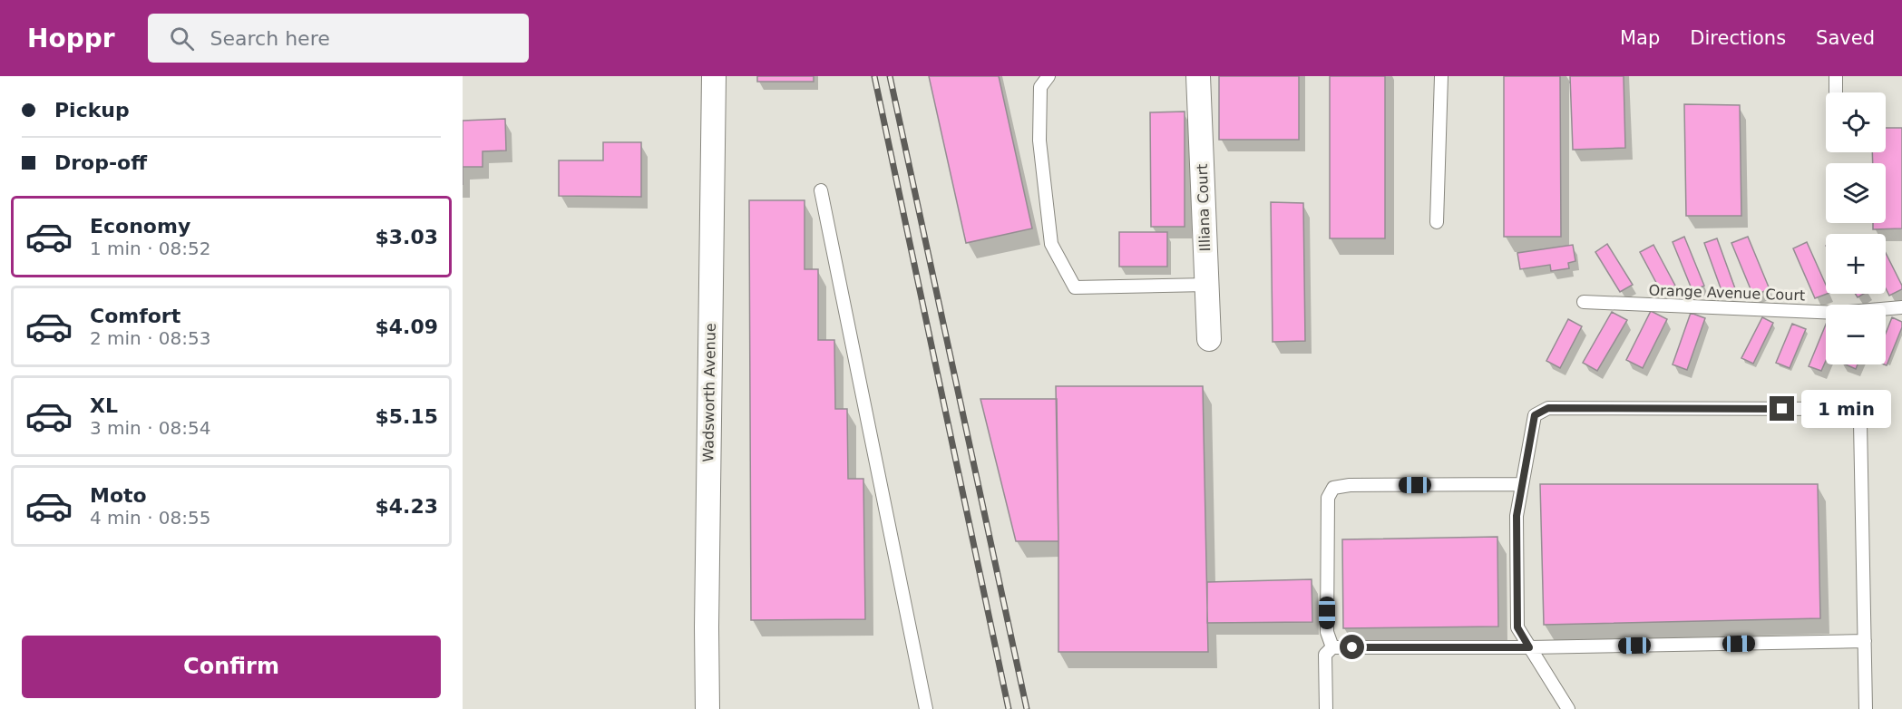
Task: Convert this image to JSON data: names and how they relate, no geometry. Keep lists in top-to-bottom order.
{
  "streets": {
    "street": ["Illiana Court", "Wadsworth Avenue"],
    "lane": ["Orange Avenue Court"]
  },
  "page": {
    "header": "Hoppr",
    "search": "Search here",
    "nav": ["Map", "Directions", "Saved"],
    "banner": ["Pickup", "Drop-off"],
    "map_buttons": ["+", "−"],
    "list": [
      {
        "name": "Economy",
        "note": "1 min · 08:52",
        "value": "$3.03"
      },
      {
        "name": "Comfort",
        "note": "2 min · 08:53",
        "value": "$4.09"
      },
      {
        "name": "XL",
        "note": "3 min · 08:54",
        "value": "$5.15"
      },
      {
        "name": "Moto",
        "note": "4 min · 08:55",
        "value": "$4.23"
      }
    ],
    "bubble": "1 min",
    "buttons": "Confirm"
  }
}
